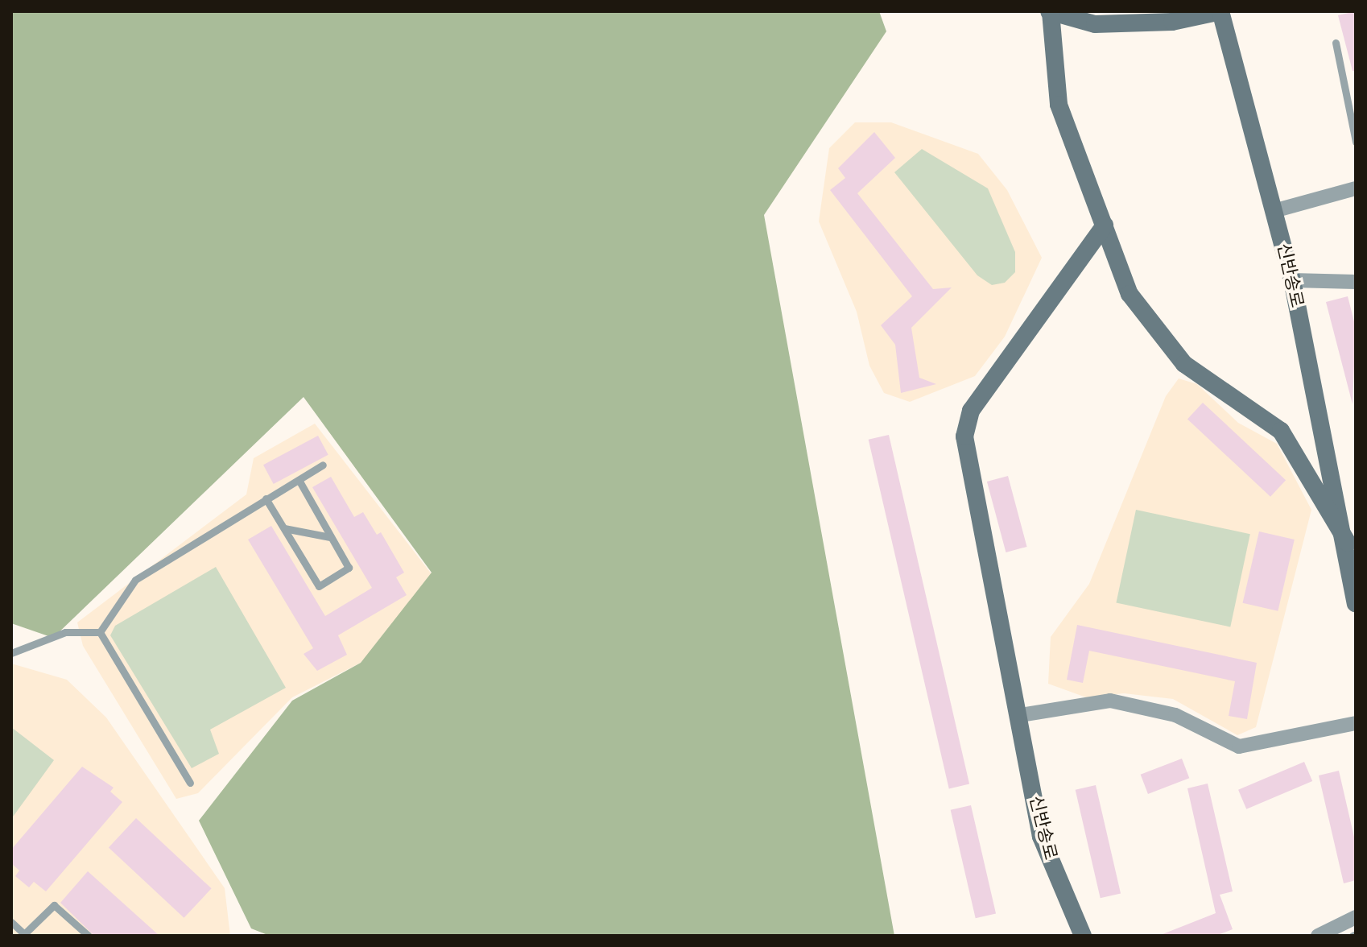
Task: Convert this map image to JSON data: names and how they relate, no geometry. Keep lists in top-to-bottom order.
{
  "streets": {
    "main road": ["신반송로"]
  }
}
